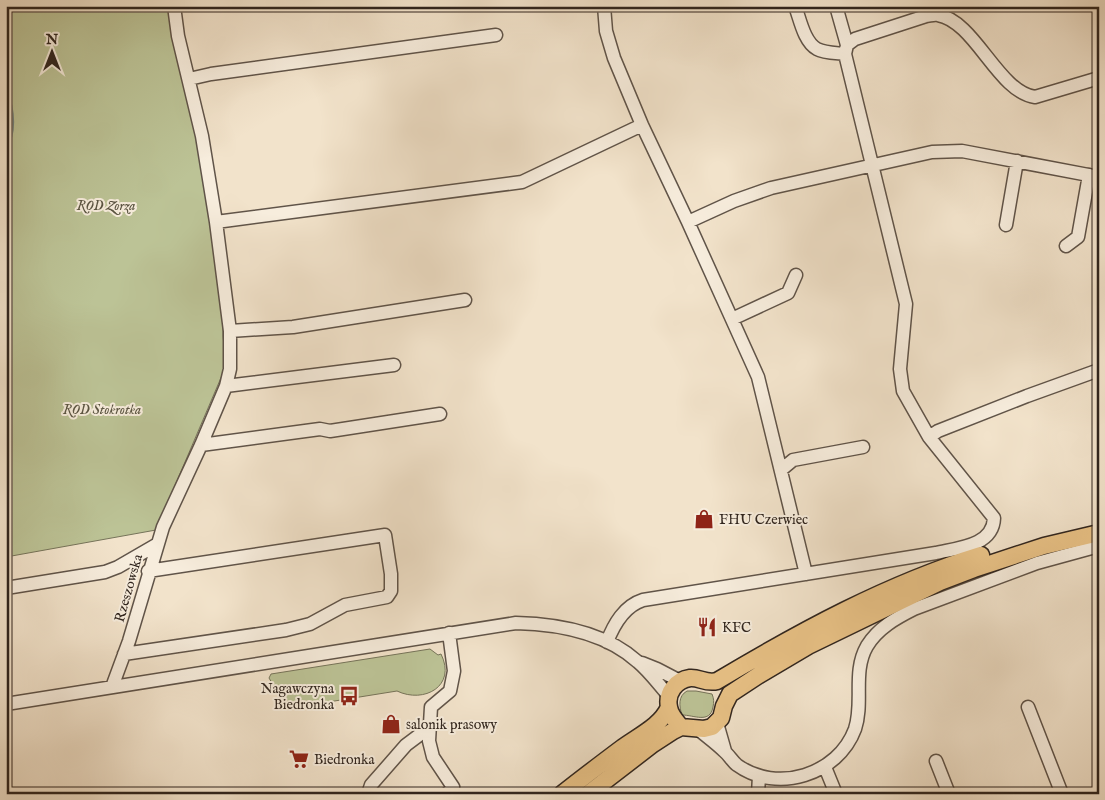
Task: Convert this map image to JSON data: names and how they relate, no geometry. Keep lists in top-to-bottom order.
{
  "streets": {
    "street": ["Rzeszowska"]
  },
  "parks": ["ROD Zorza", "ROD Stokrotka"],
  "places": {
    "shop": ["FHU Czerwiec", "salonik prasowy"],
    "restaurant": ["KFC"],
    "bus stop": ["Nagawczyna Biedronka"],
    "supermarket": ["Biedronka"]
  },
  "north": "top"
}
